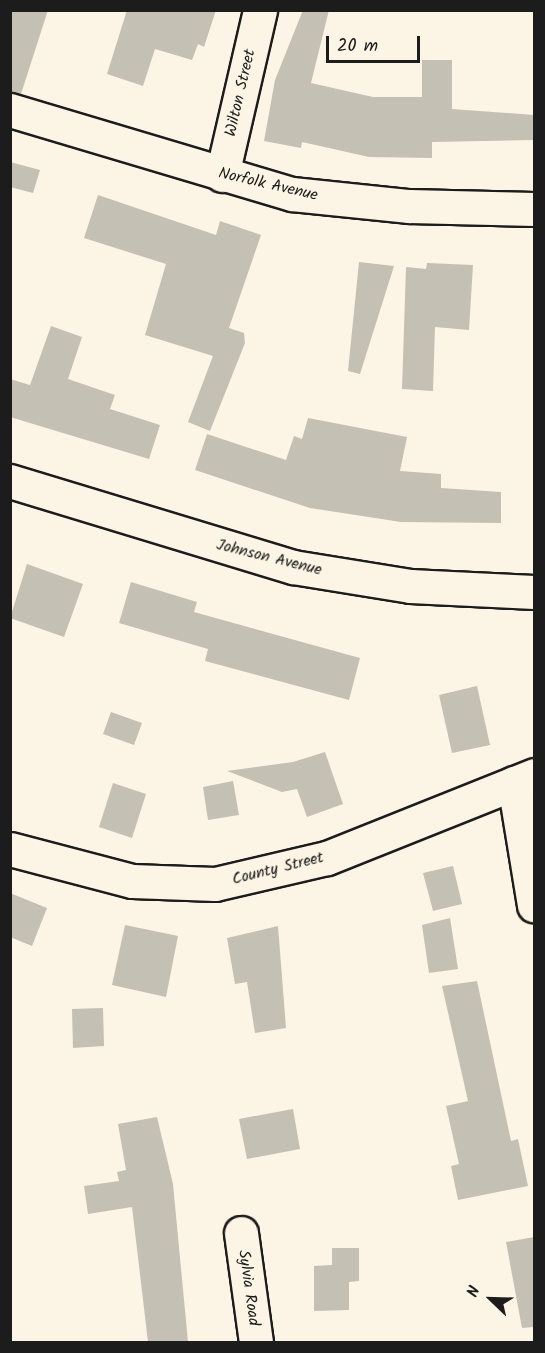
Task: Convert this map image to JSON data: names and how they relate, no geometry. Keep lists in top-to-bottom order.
{
  "streets": {
    "street": [
      "Wilton Street",
      "Norfolk Avenue",
      "Johnson Avenue",
      "County Street",
      "Sylvia Road"
    ]
  },
  "crossings": [
    ["Wilton Street", "Norfolk Avenue"]
  ],
  "scale_bar": "20 m",
  "north": "top left"
}
